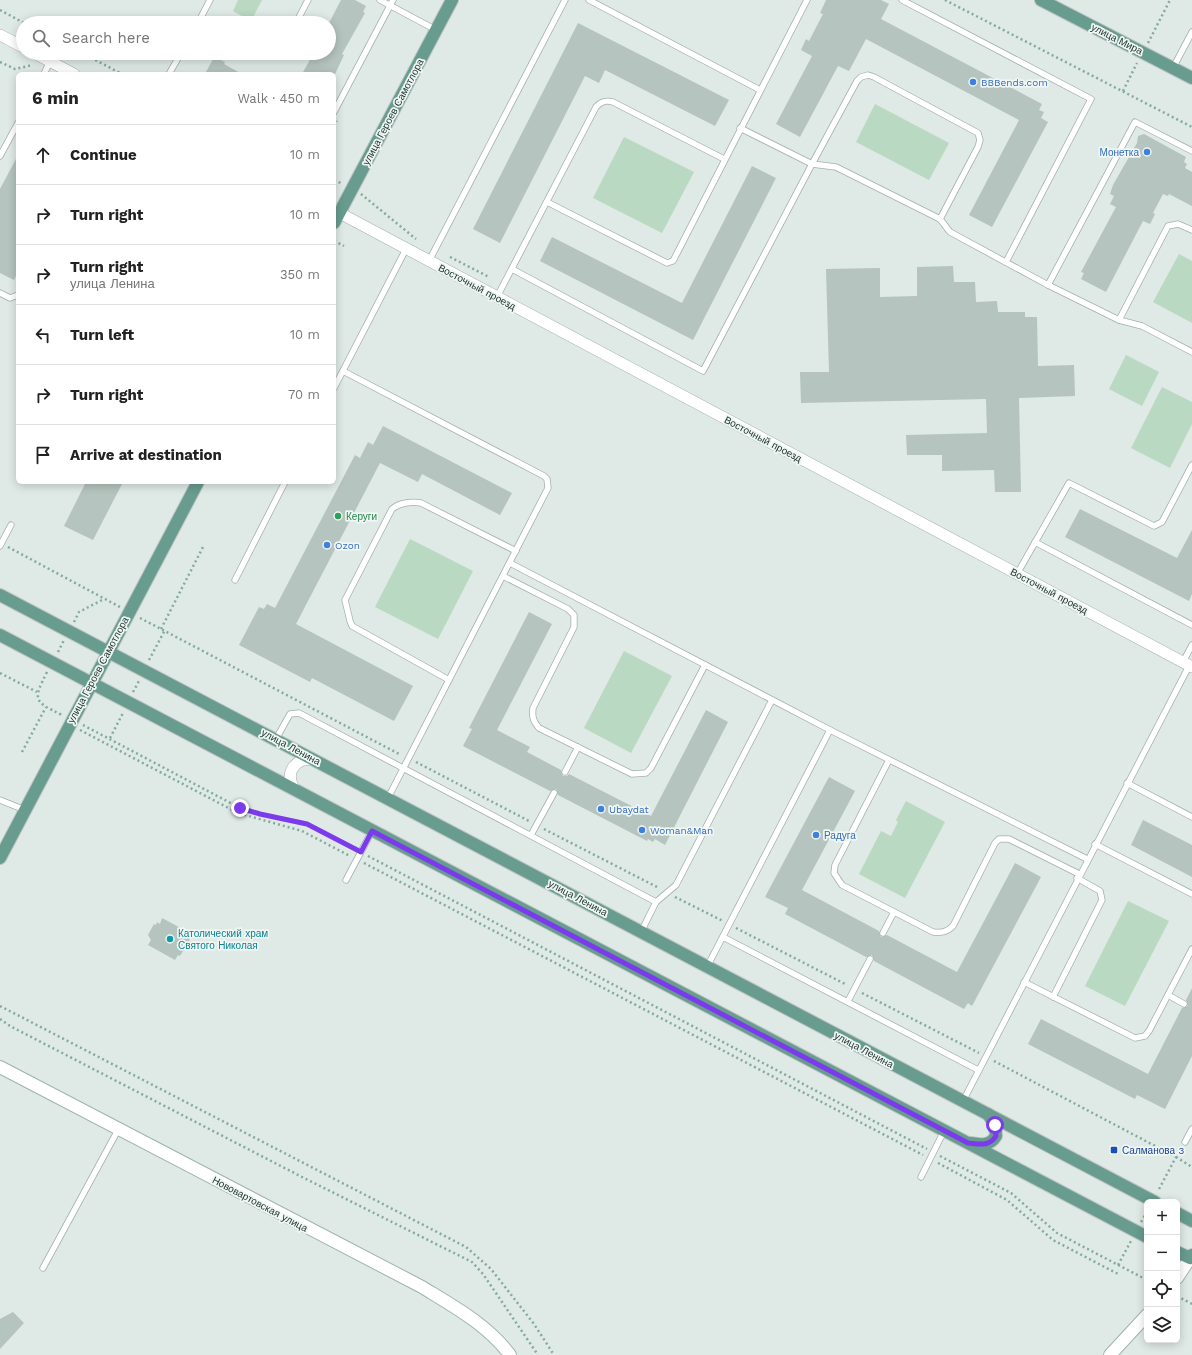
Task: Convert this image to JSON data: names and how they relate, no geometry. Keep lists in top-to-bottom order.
{
  "streets": {
    "main road": [
      "улица Мира",
      "улица Героев Самотлора",
      "улица Ленина",
      "Нововартовская улица"
    ],
    "street": ["Восточный проезд"]
  },
  "crossings": [
    ["улица Героев Самотлора", "Восточный проезд"],
    ["улица Героев Самотлора", "улица Ленина"]
  ],
  "places": {
    "other": [
      "BBBends.com",
      "Монетка",
      "Керуги",
      "Ozon",
      "Ubaydat",
      "Woman&Man",
      "Радуга",
      "Католический храм Святого Николая"
    ],
    "transit": ["Салманова 3"]
  },
  "page": {
    "search": "Search here",
    "heading": ["6 min", "Walk · 450 m"],
    "list": [
      ["Continue", "10 m"],
      ["Turn right", "10 m"],
      ["Turn right", "улица Ленина", "350 m"],
      ["Turn left", "10 m"],
      ["Turn right", "70 m"],
      "Arrive at destination"
    ],
    "map_buttons": ["+", "−"]
  }
}
